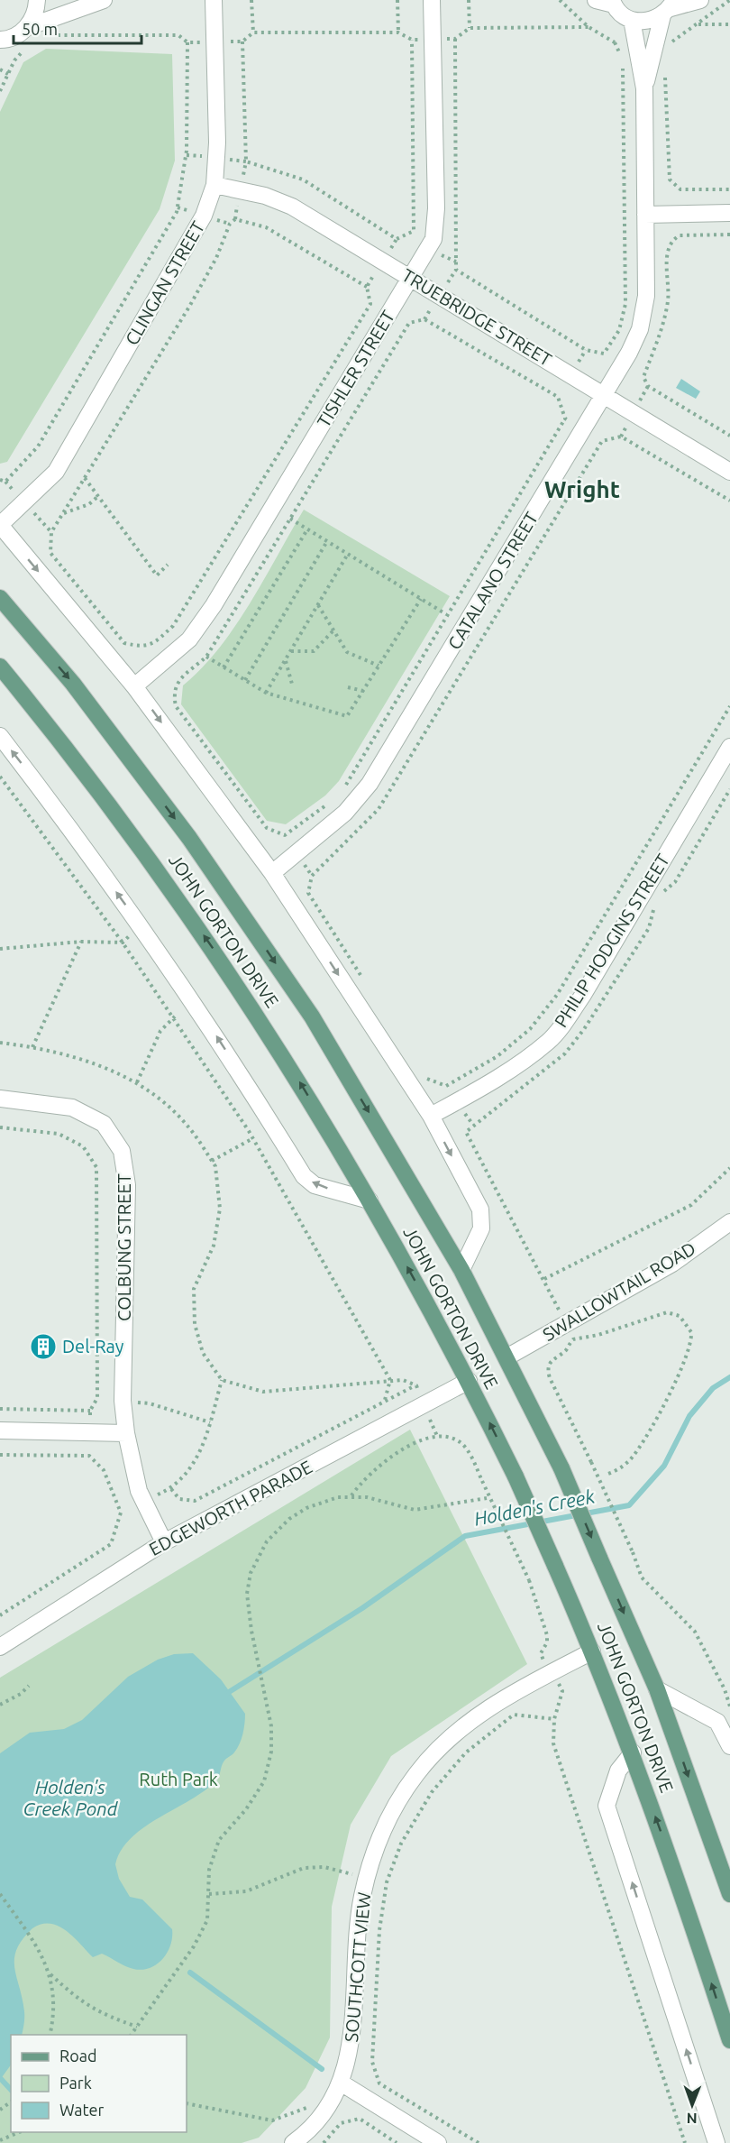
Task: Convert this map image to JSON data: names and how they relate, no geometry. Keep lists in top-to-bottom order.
{
  "streets": {
    "main road": ["JOHN GORTON DRIVE"],
    "street": [
      "CLINGAN STREET",
      "TRUEBRIDGE STREET",
      "TISHLER STREET",
      "CATALANO STREET",
      "PHILIP HODGINS STREET",
      "COLBUNG STREET",
      "SWALLOWTAIL ROAD",
      "EDGEWORTH PARADE",
      "SOUTHCOTT VIEW"
    ]
  },
  "crossings": [
    ["CLINGAN STREET", "TRUEBRIDGE STREET"],
    ["CLINGAN STREET", "JOHN GORTON DRIVE"],
    ["TRUEBRIDGE STREET", "TISHLER STREET"],
    ["TRUEBRIDGE STREET", "CATALANO STREET"],
    ["TISHLER STREET", "JOHN GORTON DRIVE"],
    ["CATALANO STREET", "JOHN GORTON DRIVE"],
    ["JOHN GORTON DRIVE", "PHILIP HODGINS STREET"],
    ["JOHN GORTON DRIVE", "SWALLOWTAIL ROAD"],
    ["JOHN GORTON DRIVE", "EDGEWORTH PARADE"],
    ["JOHN GORTON DRIVE", "SOUTHCOTT VIEW"],
    ["COLBUNG STREET", "EDGEWORTH PARADE"]
  ],
  "districts": ["Wright"],
  "water": ["Holden's Creek", "Holden's Creek Pond"],
  "parks": ["Ruth Park"],
  "places": {
    "building": ["Del-Ray"]
  },
  "legend": ["Road", "Park", "Water"],
  "scale_bar": "50 m",
  "north": "bottom"
}
